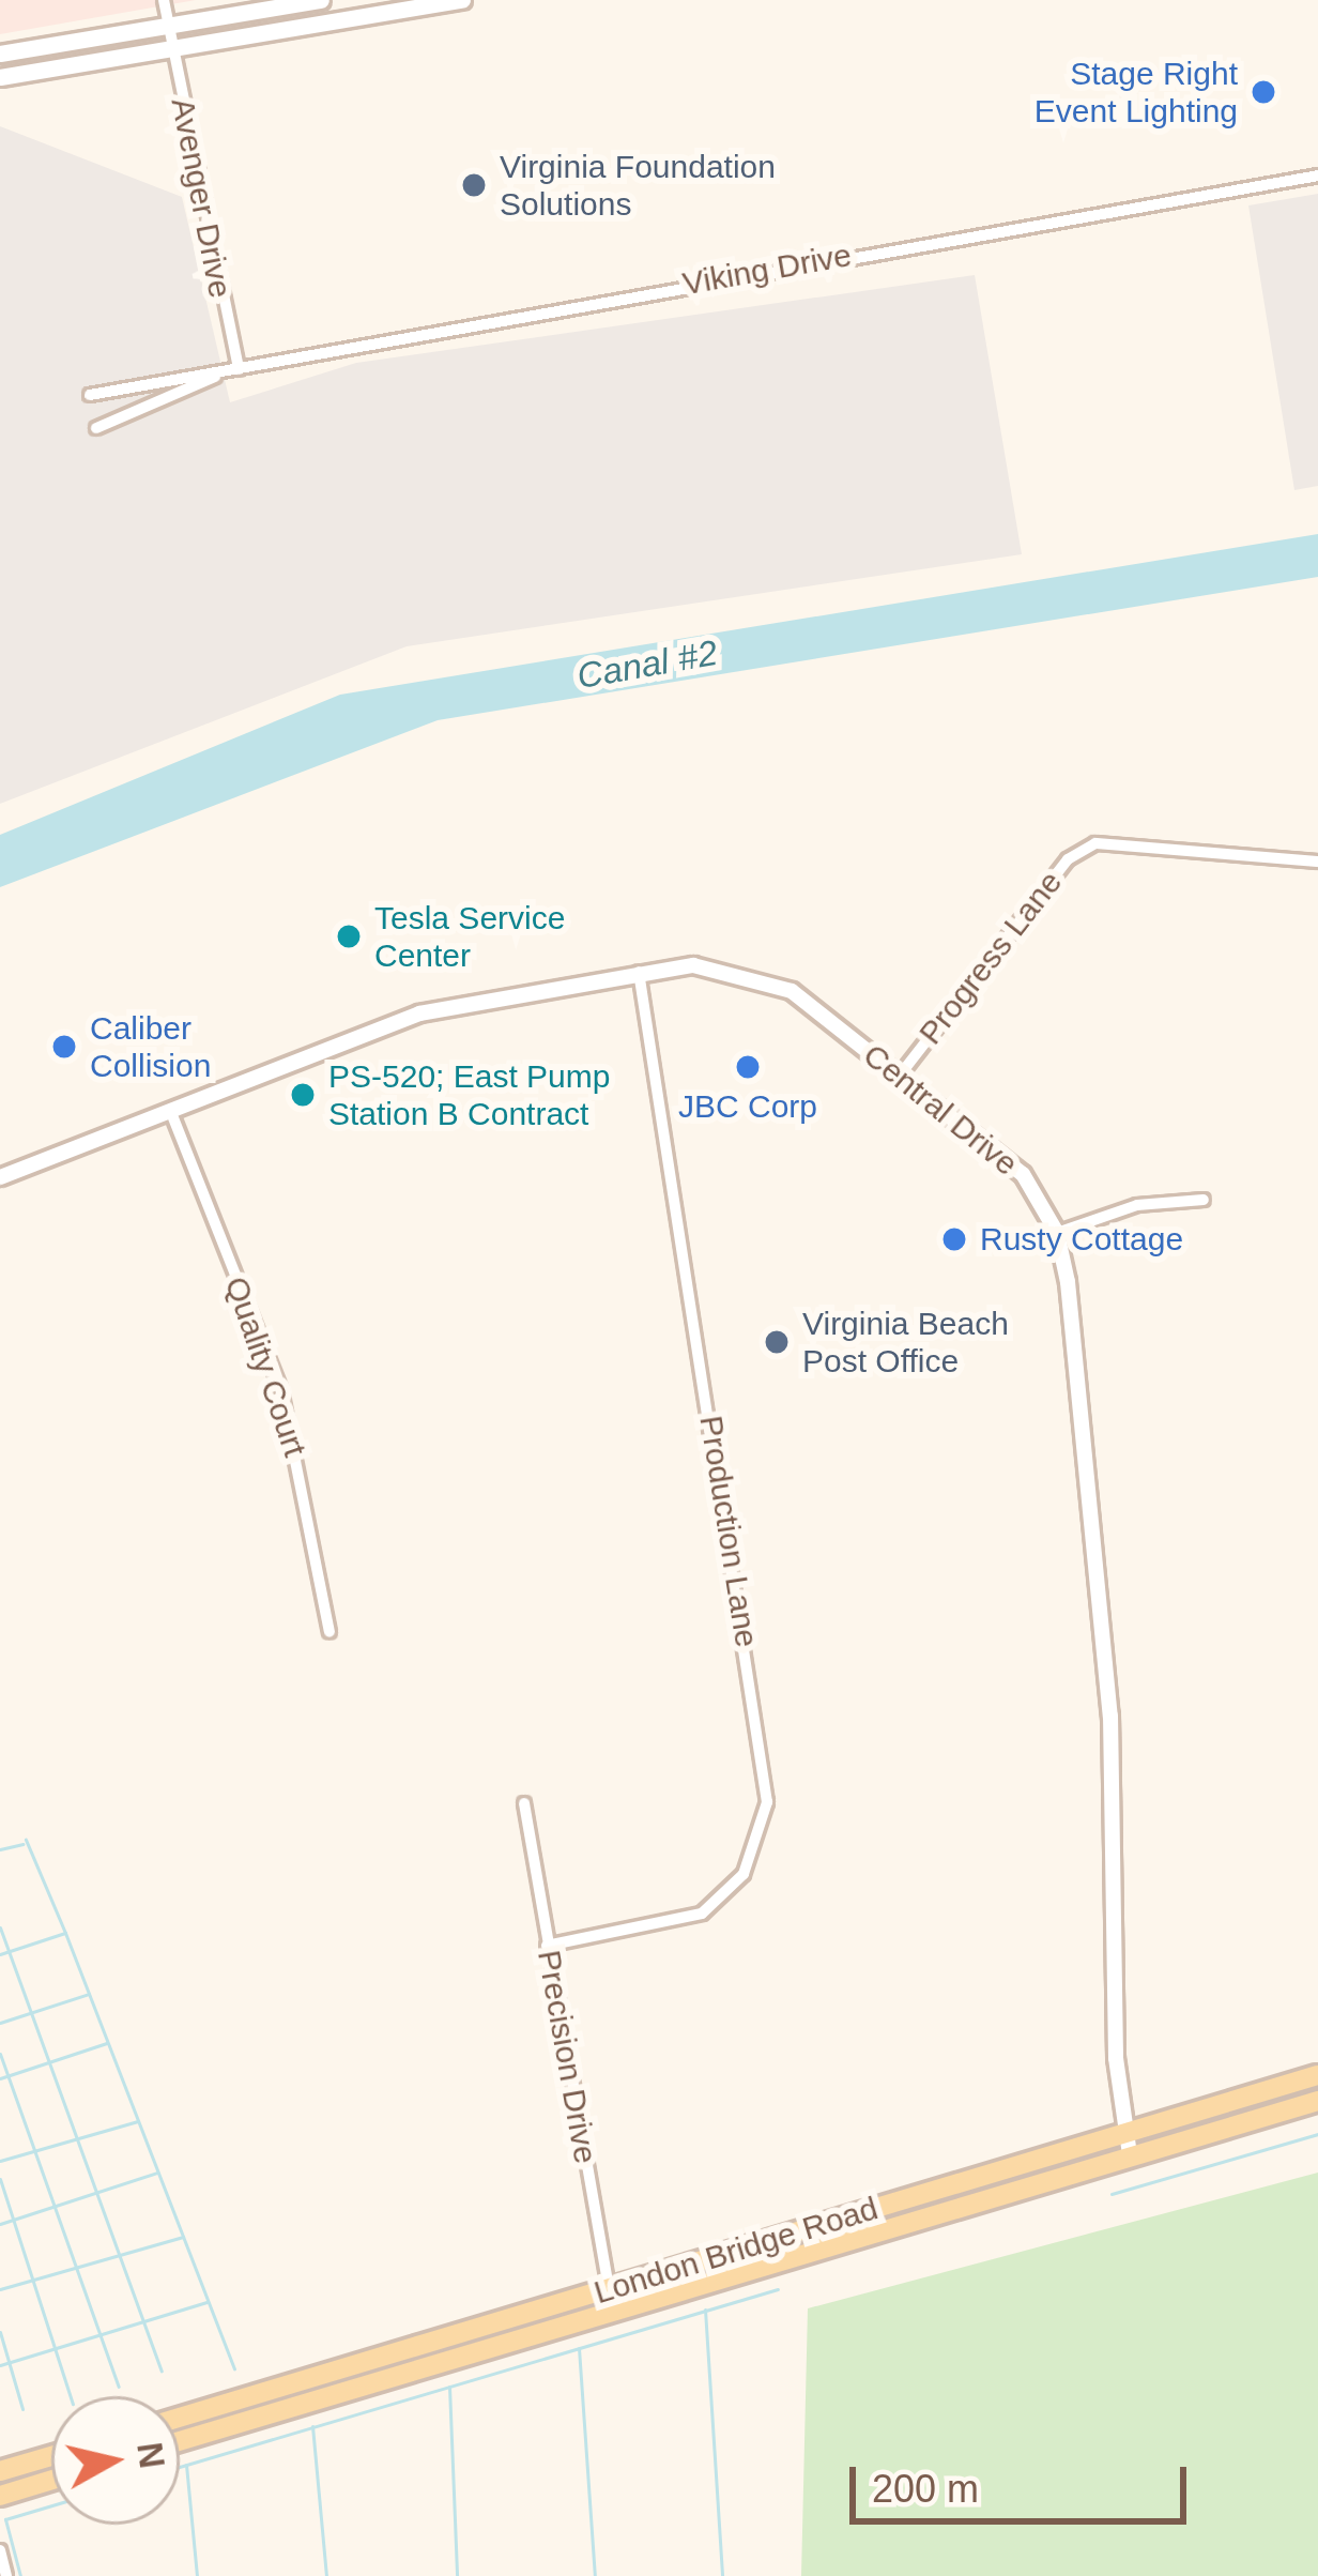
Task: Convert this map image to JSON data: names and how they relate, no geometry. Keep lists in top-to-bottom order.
{
  "streets": {
    "main road": ["London Bridge Road"],
    "street": [
      "Avenger Drive",
      "Viking Drive",
      "Progress Lane",
      "Central Drive",
      "Quality Court",
      "Production Lane",
      "Precision Drive"
    ]
  },
  "crossings": [
    ["Avenger Drive", "Viking Drive"],
    ["Progress Lane", "Central Drive"],
    ["Central Drive", "Quality Court"],
    ["Central Drive", "Production Lane"],
    ["Central Drive", "London Bridge Road"],
    ["Production Lane", "Precision Drive"],
    ["Precision Drive", "London Bridge Road"]
  ],
  "water": ["Canal #2"],
  "places": [
    "Stage Right Event Lighting",
    "Virginia Foundation Solutions",
    "Tesla Service Center",
    "Caliber Collision",
    "JBC Corp",
    "PS-520; East Pump Station B Contract",
    "Rusty Cottage",
    "Virginia Beach Post Office"
  ],
  "scale_bar": "200 m",
  "north": "right"
}
